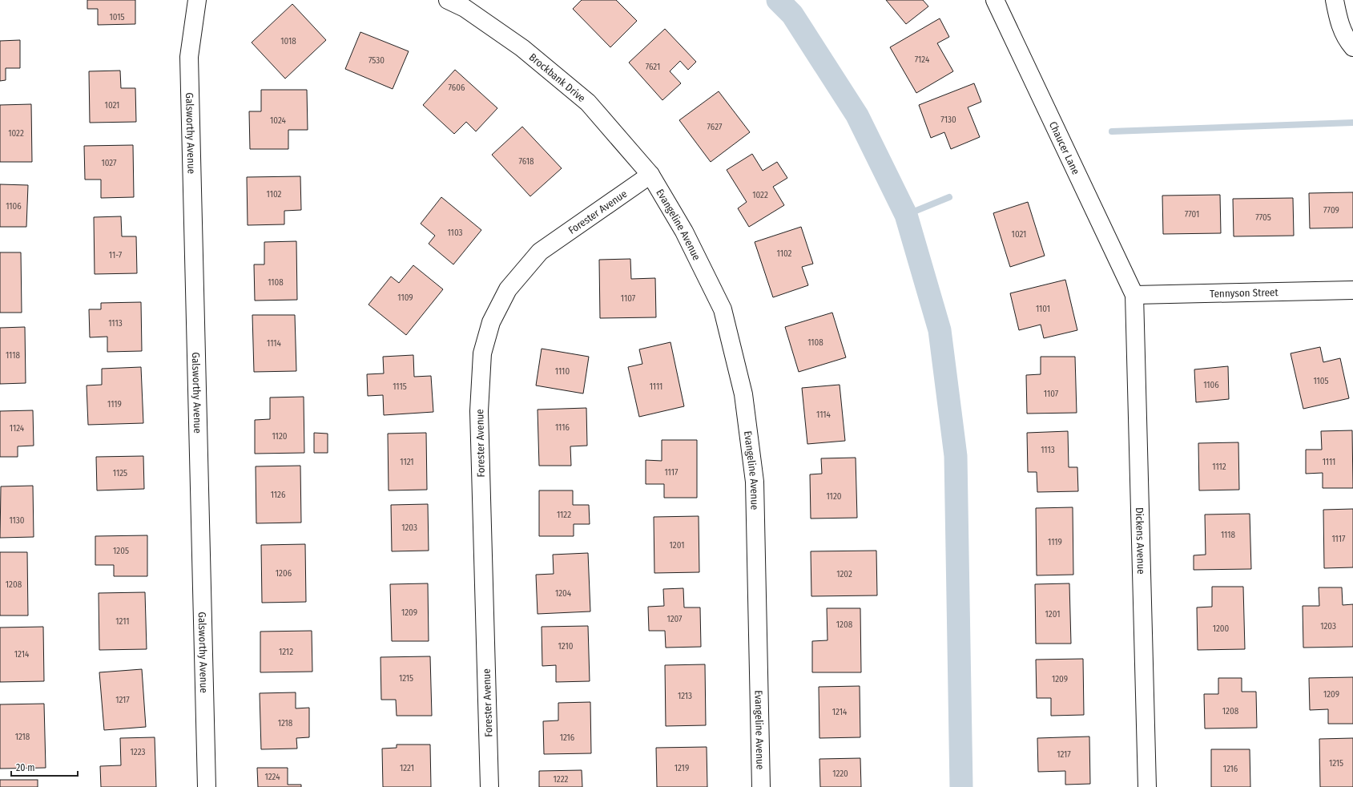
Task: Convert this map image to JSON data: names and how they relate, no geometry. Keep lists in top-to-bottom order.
{
  "streets": {
    "street": [
      "Brockbank Drive",
      "Galsworthy Avenue",
      "Chaucer Lane",
      "Forester Avenue",
      "Evangeline Avenue",
      "Tennyson Street",
      "Dickens Avenue"
    ]
  },
  "crossings": [
    ["Brockbank Drive", "Forester Avenue"],
    ["Brockbank Drive", "Evangeline Avenue"],
    ["Chaucer Lane", "Tennyson Street"],
    ["Chaucer Lane", "Dickens Avenue"],
    ["Forester Avenue", "Evangeline Avenue"],
    ["Tennyson Street", "Dickens Avenue"]
  ],
  "house_numbers": [
    "1015",
    "1018",
    "7124",
    "7530",
    "7621",
    "7606",
    "1021",
    "7130",
    "1024",
    "7627",
    "1022",
    "7618",
    "1027",
    "1102",
    "1022",
    "1106",
    "7709",
    "7701",
    "7705",
    "1103",
    "1021",
    "1102",
    "11-7",
    "1108",
    "1109",
    "1107",
    "1101",
    "1113",
    "1108",
    "1114",
    "1118",
    "1110",
    "1105",
    "1106",
    "1115",
    "1111",
    "1107",
    "1119",
    "1114",
    "1116",
    "1124",
    "1120",
    "1113",
    "1121",
    "1111",
    "1112",
    "1117",
    "1125",
    "1126",
    "1120",
    "1122",
    "1130",
    "1203",
    "1118",
    "1117",
    "1119",
    "1201",
    "1205",
    "1206",
    "1202",
    "1208",
    "1204",
    "1209",
    "1201",
    "1207",
    "1211",
    "1208",
    "1203",
    "1200",
    "1210",
    "1212",
    "1214",
    "1215",
    "1209",
    "1209",
    "1213",
    "1217",
    "1208",
    "1214",
    "1218",
    "1218",
    "1216",
    "1223",
    "1217",
    "1215",
    "1221",
    "1219",
    "1216",
    "1220",
    "1224",
    "1222"
  ],
  "scale_bar": "20 m"
}
